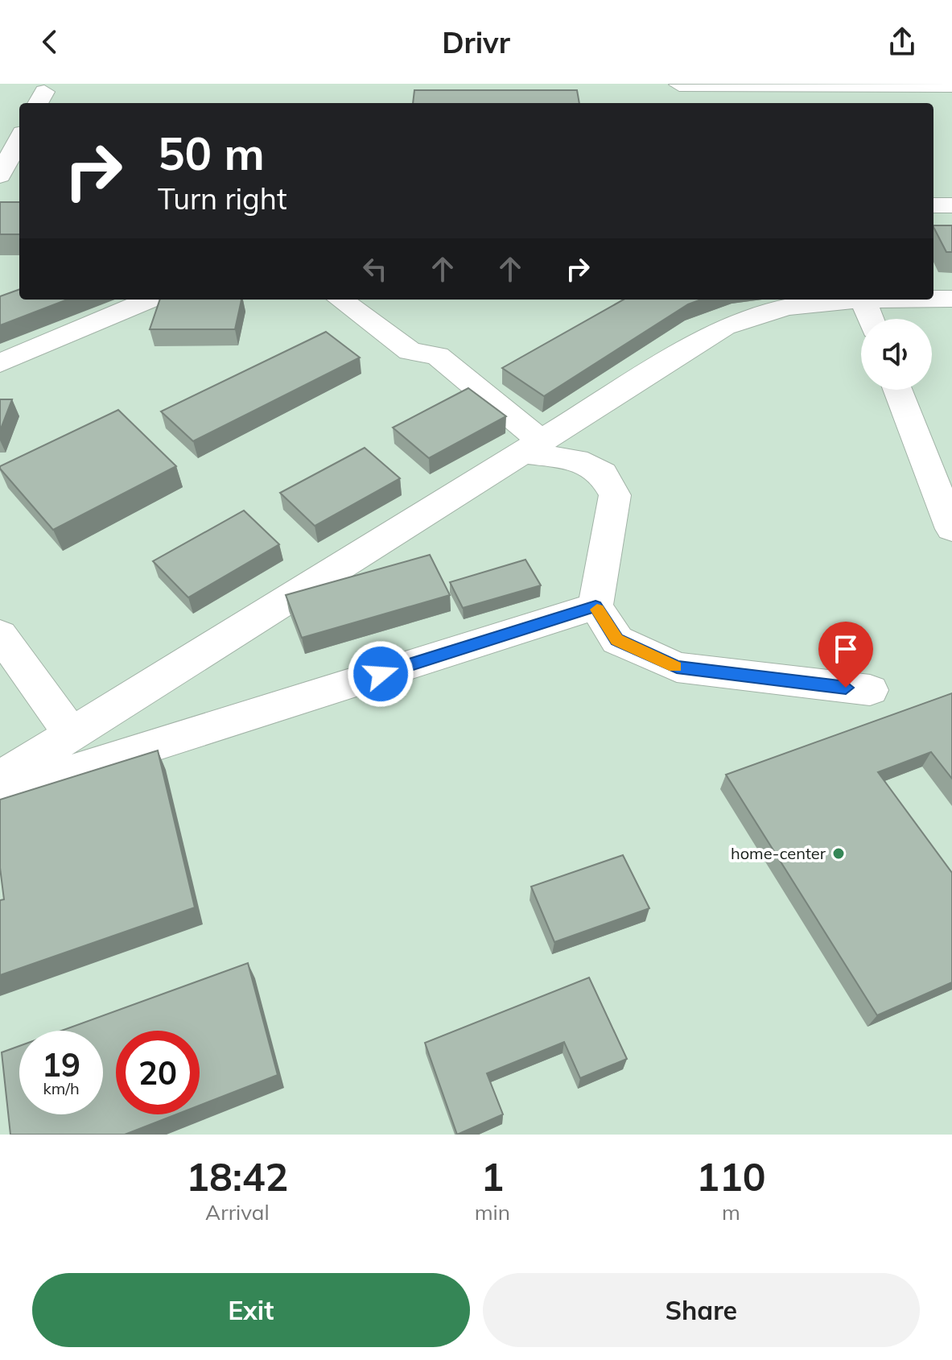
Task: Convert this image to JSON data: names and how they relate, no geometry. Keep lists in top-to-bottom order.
{
  "places": ["home-center"],
  "page": {
    "header": "Drivr",
    "turn": ["50 m", "Turn right"],
    "speed": "19 km/h",
    "limit": "20",
    "eta": [
      "18:42",
      "Arrival",
      "1",
      "min",
      "110",
      "m"
    ],
    "buttons": ["Exit", "Share"]
  }
}
